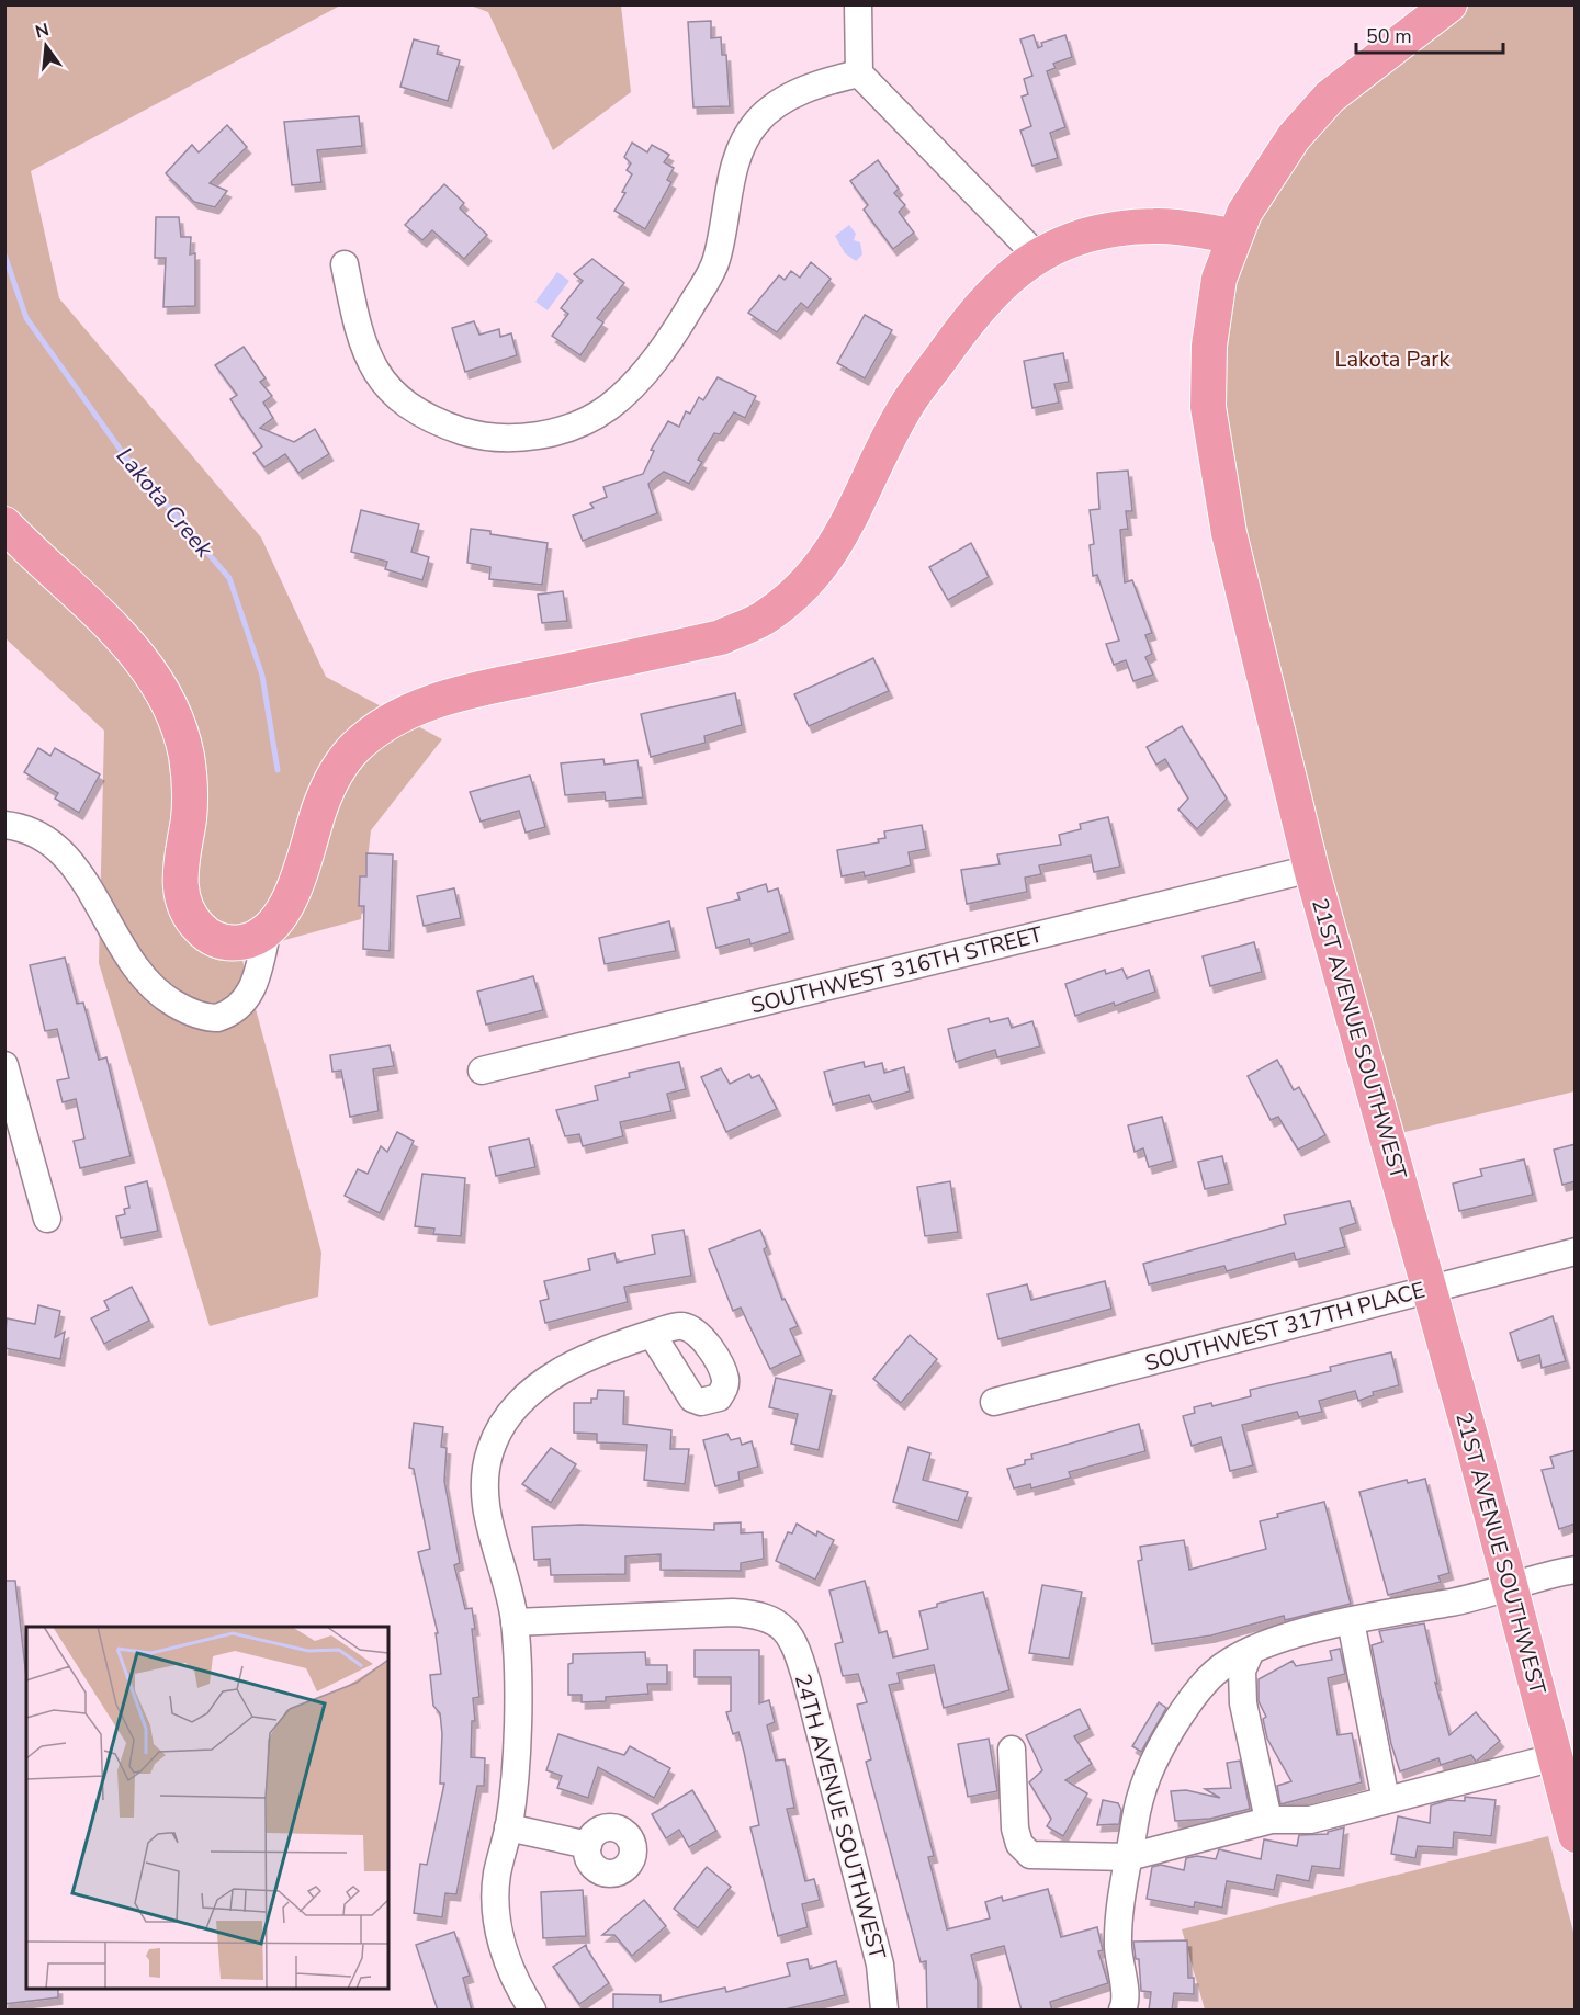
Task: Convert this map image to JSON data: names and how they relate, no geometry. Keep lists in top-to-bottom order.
{
  "streets": {
    "main road": ["21ST AVENUE SOUTHWEST"],
    "street": ["SOUTHWEST 316TH STREET", "SOUTHWEST 317TH PLACE", "24TH AVENUE SOUTHWEST"]
  },
  "crossings": [
    ["SOUTHWEST 316TH STREET", "21ST AVENUE SOUTHWEST"],
    ["21ST AVENUE SOUTHWEST", "SOUTHWEST 317TH PLACE"]
  ],
  "water": ["Lakota Creek"],
  "parks": ["Lakota Park"],
  "scale_bar": "50 m",
  "north": "top"
}
